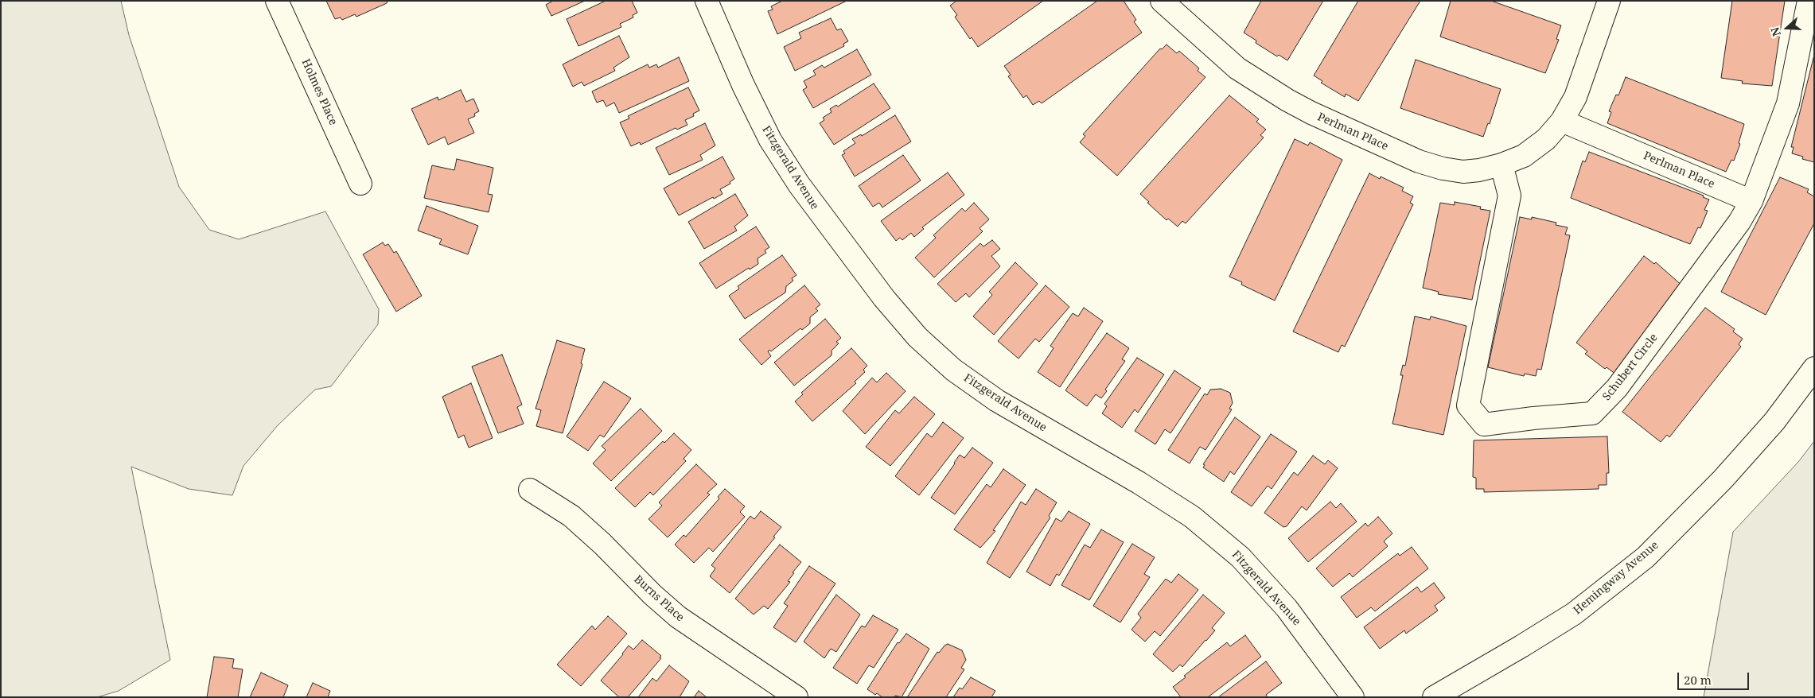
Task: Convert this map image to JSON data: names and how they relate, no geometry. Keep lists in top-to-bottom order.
{
  "streets": {
    "street": [
      "Holmes Place",
      "Perlman Place",
      "Fitzgerald Avenue",
      "Schubert Circle",
      "Hemingway Avenue",
      "Burns Place"
    ]
  },
  "crossings": [
    ["Perlman Place", "Schubert Circle"]
  ],
  "scale_bar": "20 m",
  "north": "left"
}
